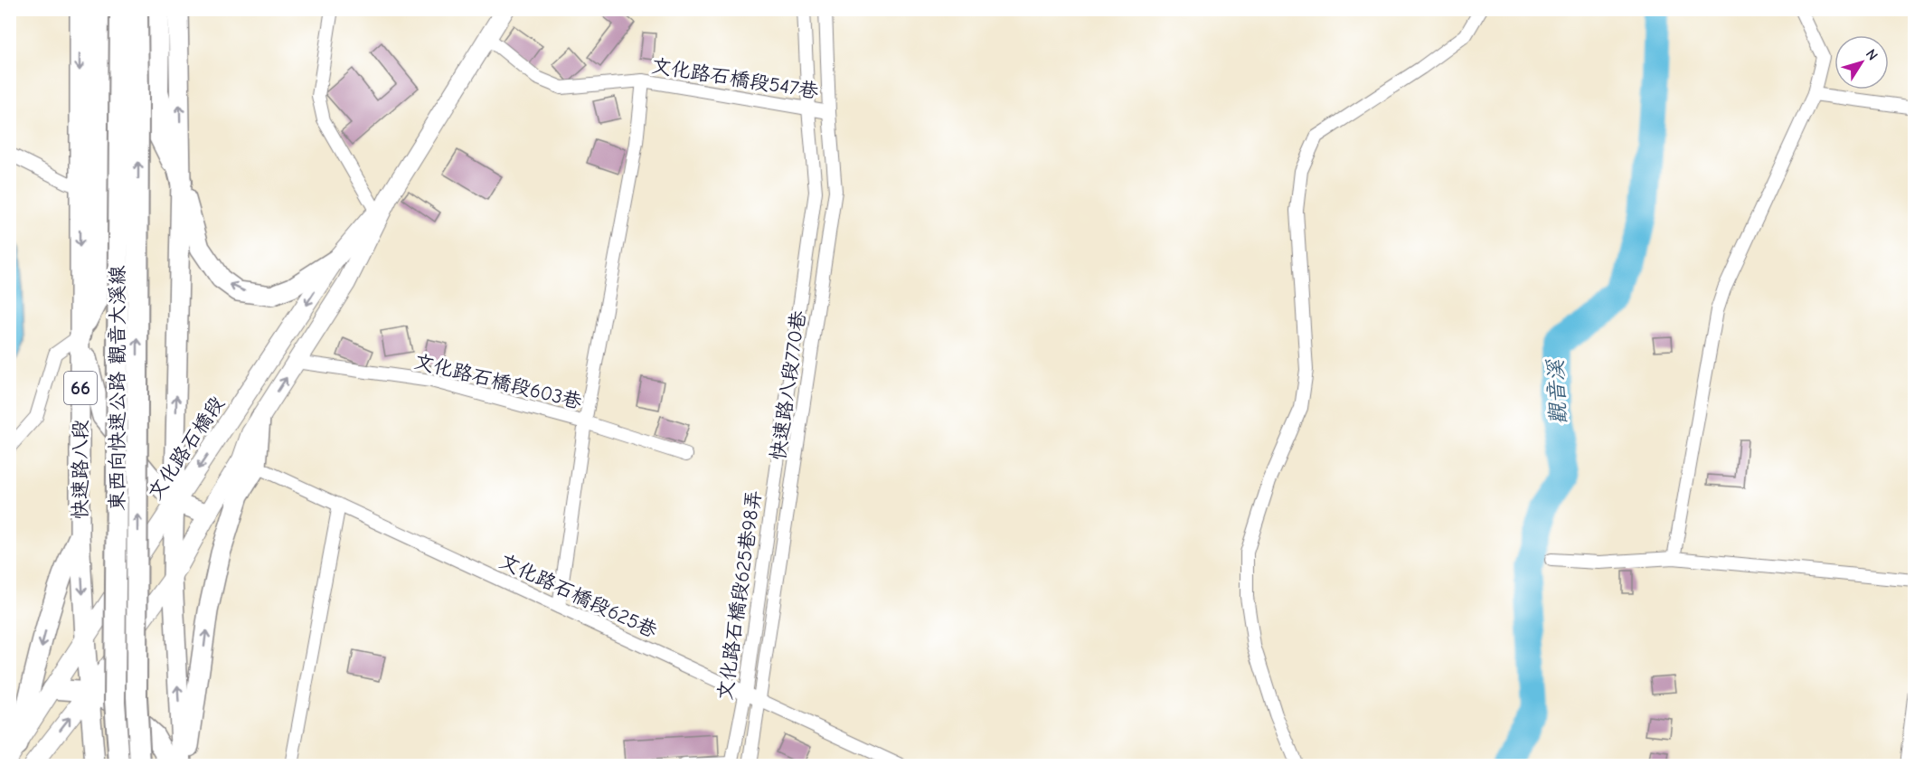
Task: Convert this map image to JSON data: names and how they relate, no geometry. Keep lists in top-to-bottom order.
{
  "streets": {
    "highway": ["66", "東西向快速公路 觀音大溪線"],
    "main road": ["文化路石橋段", "快速路八段"],
    "street": [
      "文化路石橋段547巷",
      "文化路石橋段603巷",
      "快速路八段770巷",
      "文化路石橋段625巷",
      "文化路石橋段625巷98弄"
    ]
  },
  "crossings": [
    ["文化路石橋段547巷", "快速路八段770巷"],
    ["文化路石橋段547巷", "文化路石橋段"],
    ["文化路石橋段547巷", "文化路石橋段625巷98弄"],
    ["文化路石橋段603巷", "文化路石橋段"],
    ["快速路八段770巷", "文化路石橋段625巷"],
    ["66", "文化路石橋段"],
    ["66", "快速路八段"],
    ["文化路石橋段", "快速路八段"],
    ["文化路石橋段625巷", "文化路石橋段625巷98弄"]
  ],
  "water": ["觀音溪"],
  "north": "top right"
}
